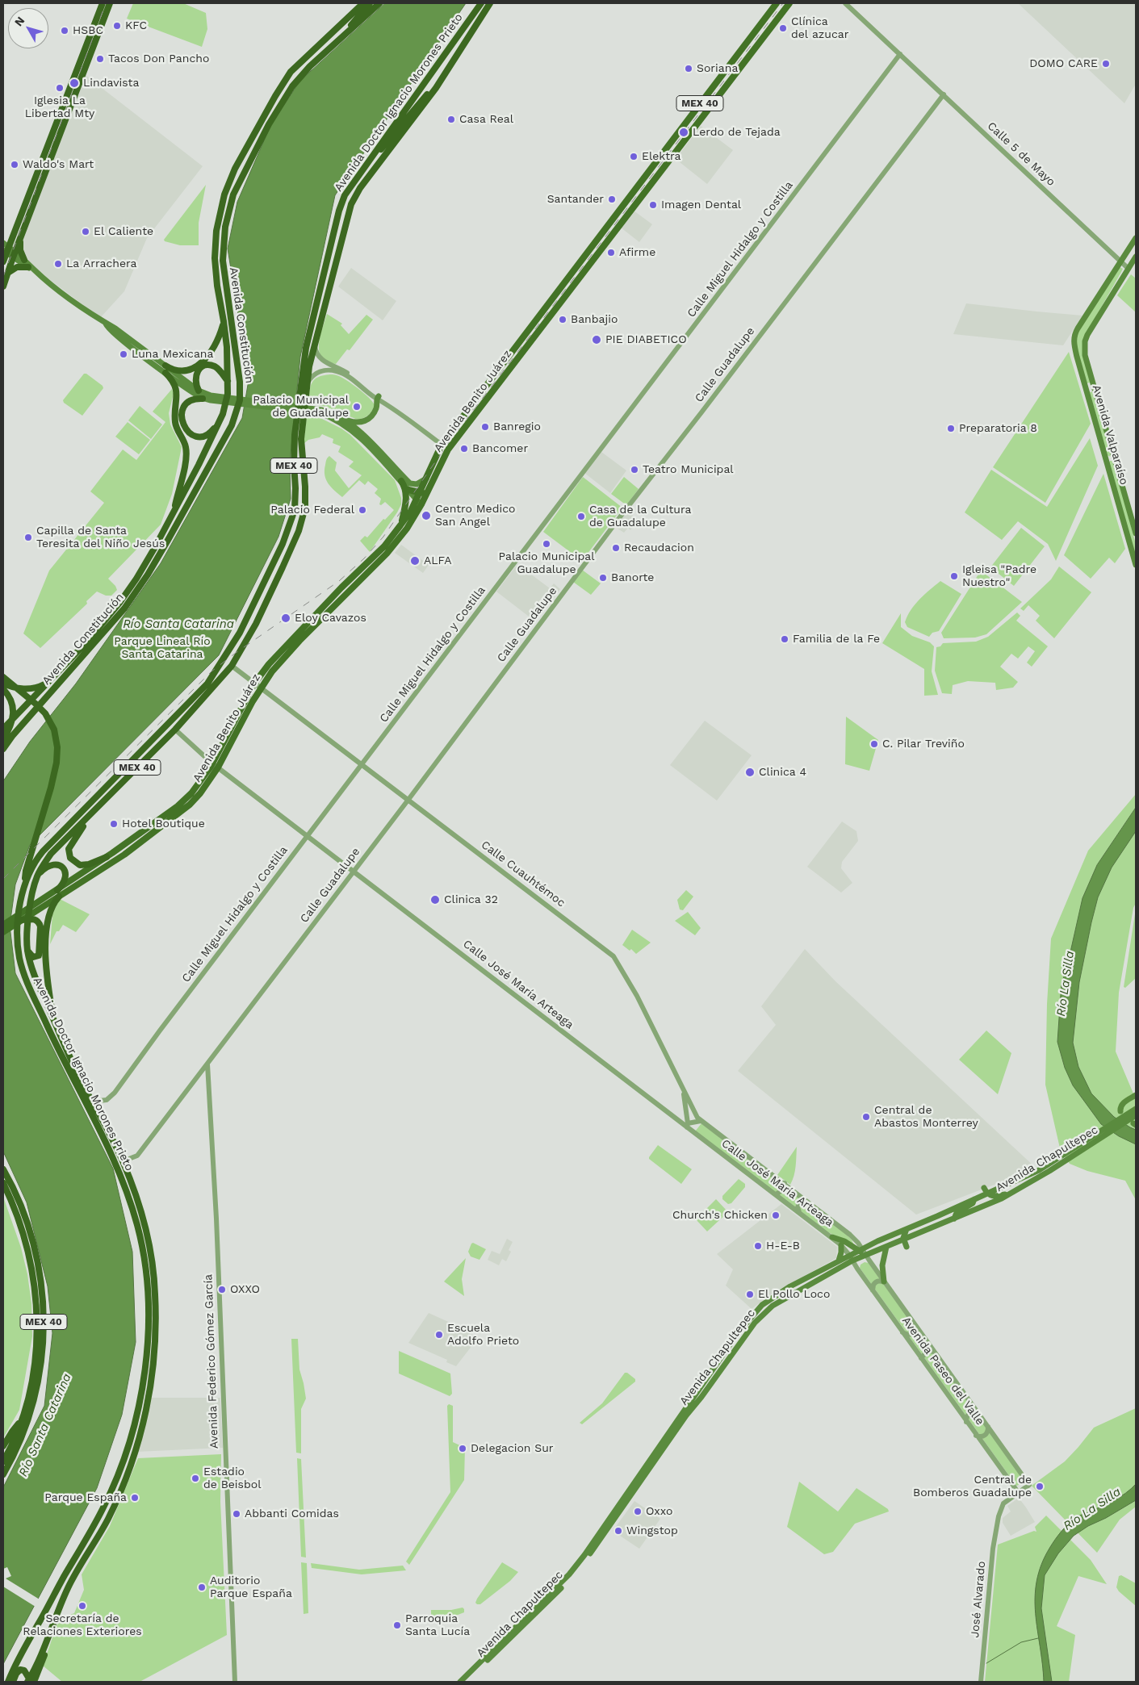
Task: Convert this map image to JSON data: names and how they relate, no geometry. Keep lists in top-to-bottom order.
{
  "streets": {
    "highway": ["Avenida Doctor Ignacio Morones Prieto", "MEX 40", "Avenida Constitución"],
    "main road": ["Avenida Benito Juárez", "Avenida Valparaíso", "Avenida Chapultepec"],
    "street": [
      "Calle 5 de Mayo",
      "Calle Miguel Hidalgo y Costilla",
      "Calle Guadalupe",
      "Calle Cuauhtémoc",
      "Calle José María Arteaga",
      "Avenida Federico Gómez García",
      "Avenida Paseo del Valle",
      "José Alvarado"
    ]
  },
  "crossings": [
    ["Avenida Doctor Ignacio Morones Prieto", "Calle Miguel Hidalgo y Costilla"],
    ["Avenida Doctor Ignacio Morones Prieto", "Calle Guadalupe"],
    ["Avenida Doctor Ignacio Morones Prieto", "Calle Cuauhtémoc"],
    ["Avenida Doctor Ignacio Morones Prieto", "Calle José María Arteaga"],
    ["MEX 40", "Avenida Benito Juárez"],
    ["Calle 5 de Mayo", "Calle Miguel Hidalgo y Costilla"],
    ["Calle 5 de Mayo", "Calle Guadalupe"],
    ["Calle 5 de Mayo", "Avenida Valparaíso"],
    ["Calle Miguel Hidalgo y Costilla", "Calle Cuauhtémoc"],
    ["Calle Miguel Hidalgo y Costilla", "Calle José María Arteaga"],
    ["Calle Guadalupe", "Calle Cuauhtémoc"],
    ["Calle Guadalupe", "Calle José María Arteaga"],
    ["Calle Guadalupe", "Avenida Federico Gómez García"],
    ["Avenida Benito Juárez", "Calle Cuauhtémoc"],
    ["Avenida Benito Juárez", "Calle José María Arteaga"],
    ["Calle Cuauhtémoc", "Calle José María Arteaga"],
    ["Calle José María Arteaga", "Avenida Chapultepec"],
    ["Calle José María Arteaga", "Avenida Paseo del Valle"],
    ["Avenida Chapultepec", "Avenida Paseo del Valle"],
    ["Avenida Paseo del Valle", "José Alvarado"]
  ],
  "water": ["Río Santa Catarina", "Río La Silla"],
  "parks": ["Parque Lineal Río Santa Catarina"],
  "places": [
    "KFC",
    "Clínica del azucar",
    "HSBC",
    "Tacos Don Pancho",
    "DOMO CARE",
    "Soriana",
    "Lindavista",
    "Iglesia La Libertad Mty",
    "Casa Real",
    "Lerdo de Tejada",
    "Elektra",
    "Waldo's Mart",
    "Santander",
    "Imagen Dental",
    "El Caliente",
    "Afirme",
    "La Arrachera",
    "Banbajio",
    "PIE DIABETICO",
    "Luna Mexicana",
    "Palacio Municipal de Guadalupe",
    "Banregio",
    "Preparatoria 8",
    "Bancomer",
    "Teatro Municipal",
    "Palacio Federal",
    "Centro Medico San Angel",
    "Casa de la Cultura de Guadalupe",
    "Capilla de Santa Teresita del Niño Jesús",
    "Palacio Municipal Guadalupe",
    "Recaudacion",
    "ALFA",
    "Igleisa \"Padre Nuestro\"",
    "Banorte",
    "Eloy Cavazos",
    "Familia de la Fe",
    "C. Pilar Treviño",
    "Clinica 4",
    "Hotel Boutique",
    "Clinica 32",
    "Central de Abastos Monterrey",
    "Church's Chicken",
    "H-E-B",
    "OXXO",
    "El Pollo Loco",
    "Escuela Adolfo Prieto",
    "Delegacion Sur",
    "Estadio de Beisbol",
    "Central de Bomberos Guadalupe",
    "Parque España",
    "Oxxo",
    "Abbanti Comidas",
    "Wingstop",
    "Auditorio Parque España",
    "Secretaría de Relaciones Exteriores",
    "Parroquia Santa Lucía"
  ],
  "north": "top left"
}
